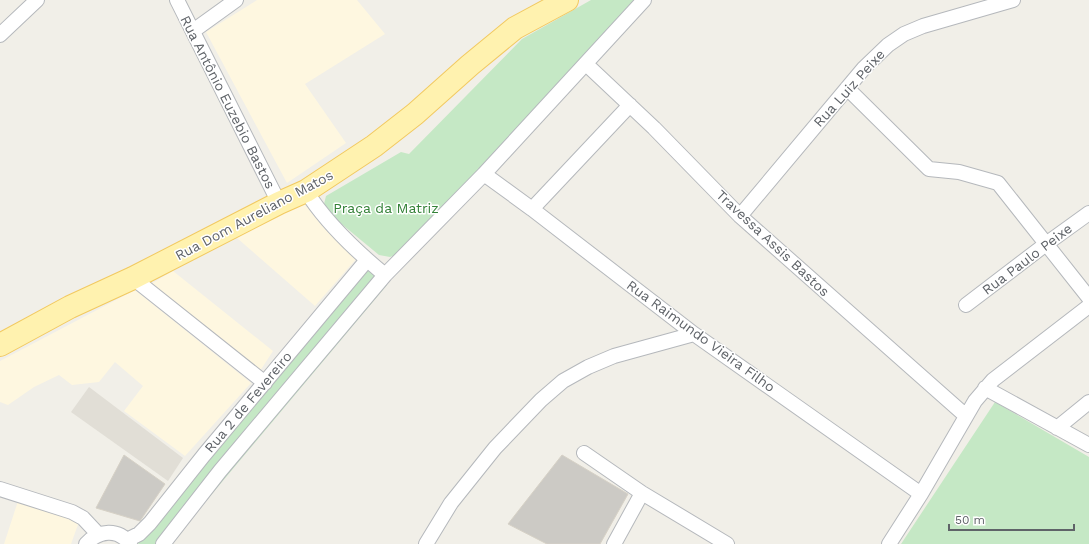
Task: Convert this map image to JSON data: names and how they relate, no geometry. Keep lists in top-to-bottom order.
{
  "streets": {
    "main road": ["Rua Dom Aureliano Matos"],
    "street": [
      "Rua Luiz Peixe",
      "Rua Antônio Euzebio Bastos",
      "Travessa Assis Bastos",
      "Rua Paulo Peixe",
      "Rua Raimundo Vieira Filho",
      "Rua 2 de Fevereiro"
    ]
  },
  "crossings": [
    ["Rua Luiz Peixe", "Travessa Assis Bastos"],
    ["Rua Antônio Euzebio Bastos", "Rua Dom Aureliano Matos"],
    ["Travessa Assis Bastos", "Rua 2 de Fevereiro"],
    ["Rua Raimundo Vieira Filho", "Rua 2 de Fevereiro"]
  ],
  "parks": ["Praça da Matriz"],
  "scale_bar": "50 m"
}
